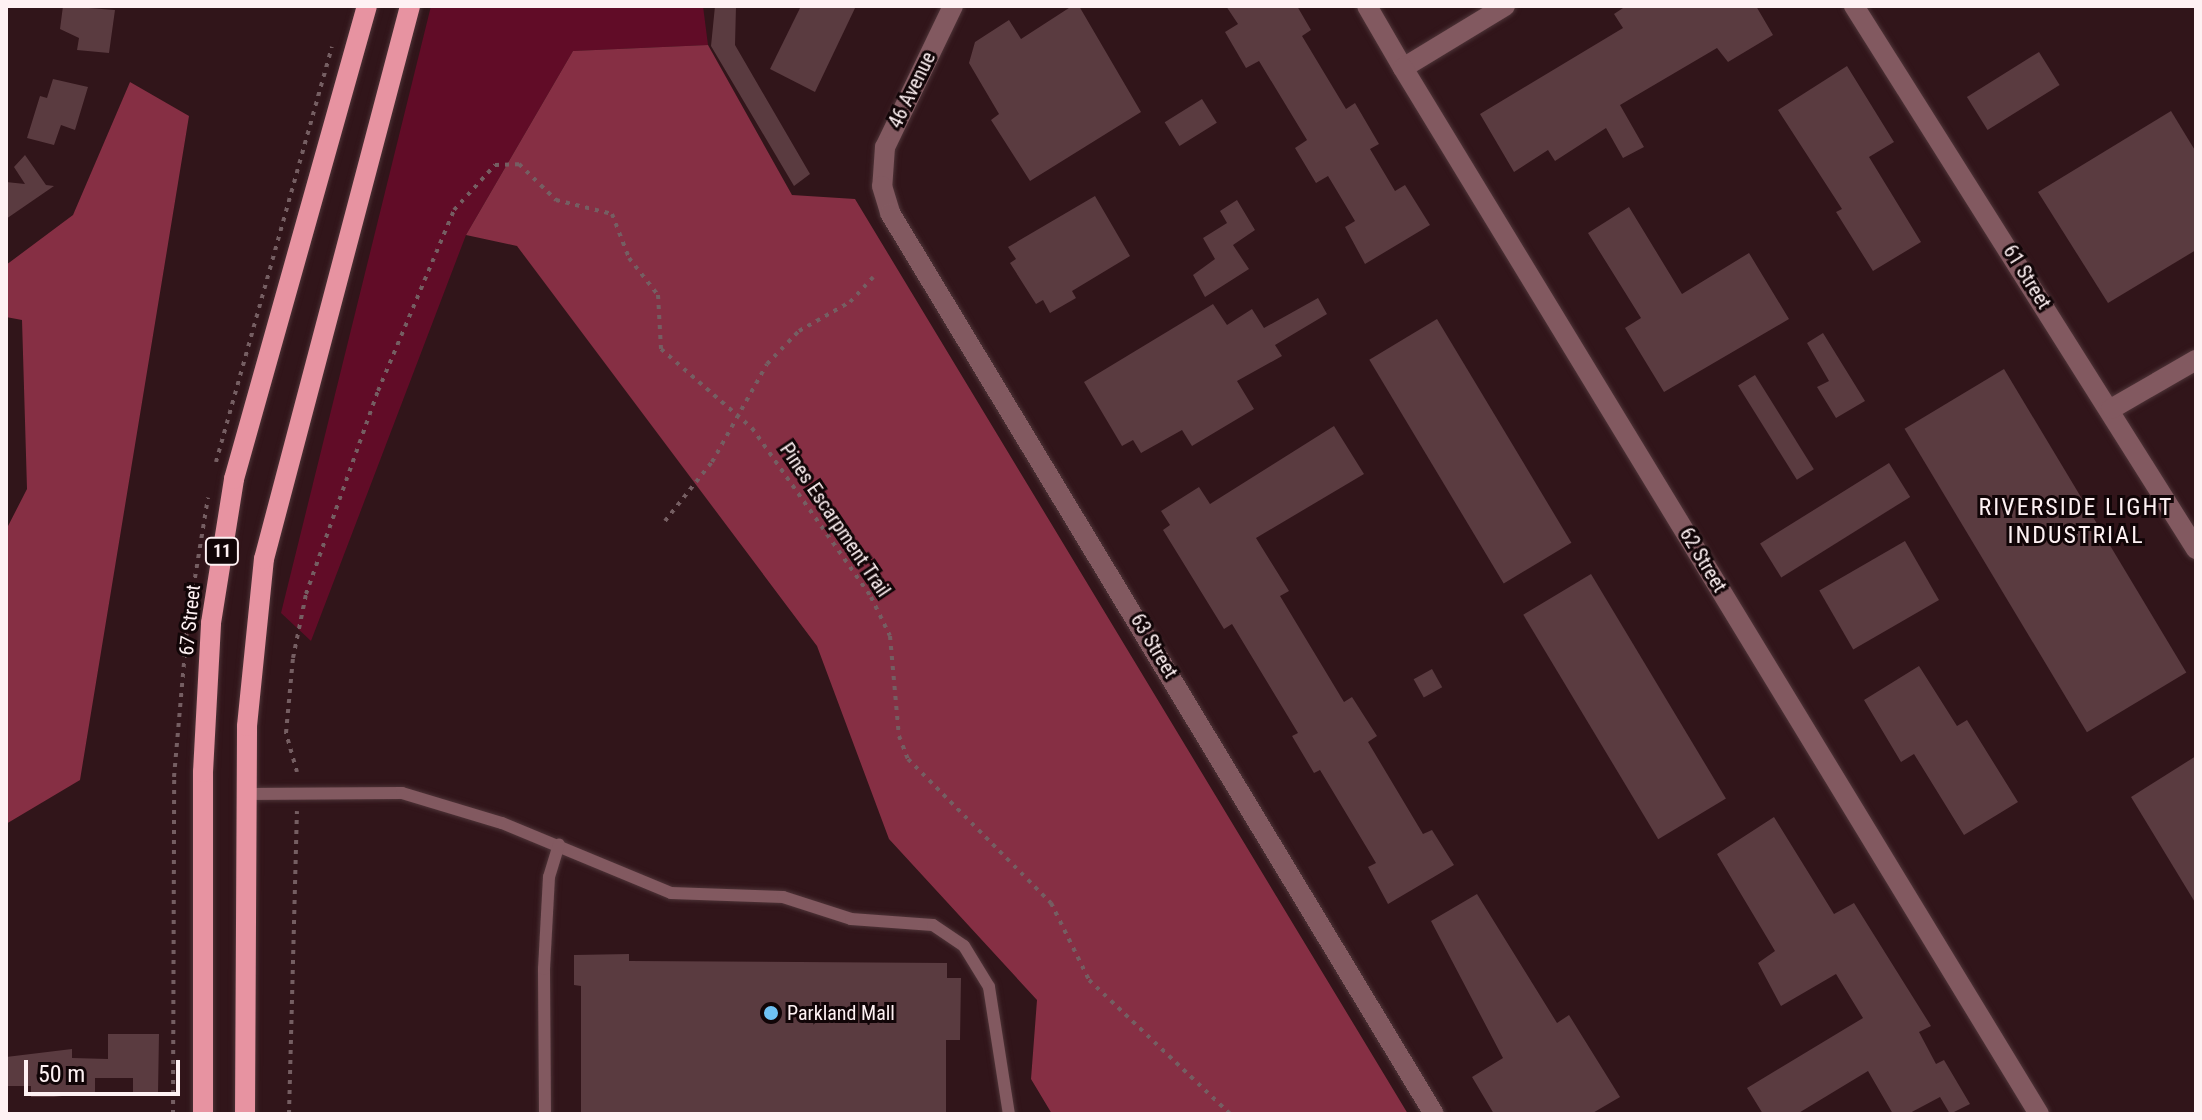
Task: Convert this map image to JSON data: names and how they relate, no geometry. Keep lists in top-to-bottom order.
{
  "streets": {
    "main road": ["11", "67 Street"],
    "street": [
      "46 Avenue",
      "61 Street",
      "62 Street",
      "63 Street"
    ],
    "path": ["Pines Escarpment Trail"]
  },
  "crossings": [
    ["46 Avenue", "63 Street"]
  ],
  "districts": ["RIVERSIDE LIGHT INDUSTRIAL"],
  "places": ["Parkland Mall"],
  "scale_bar": "50 m"
}
